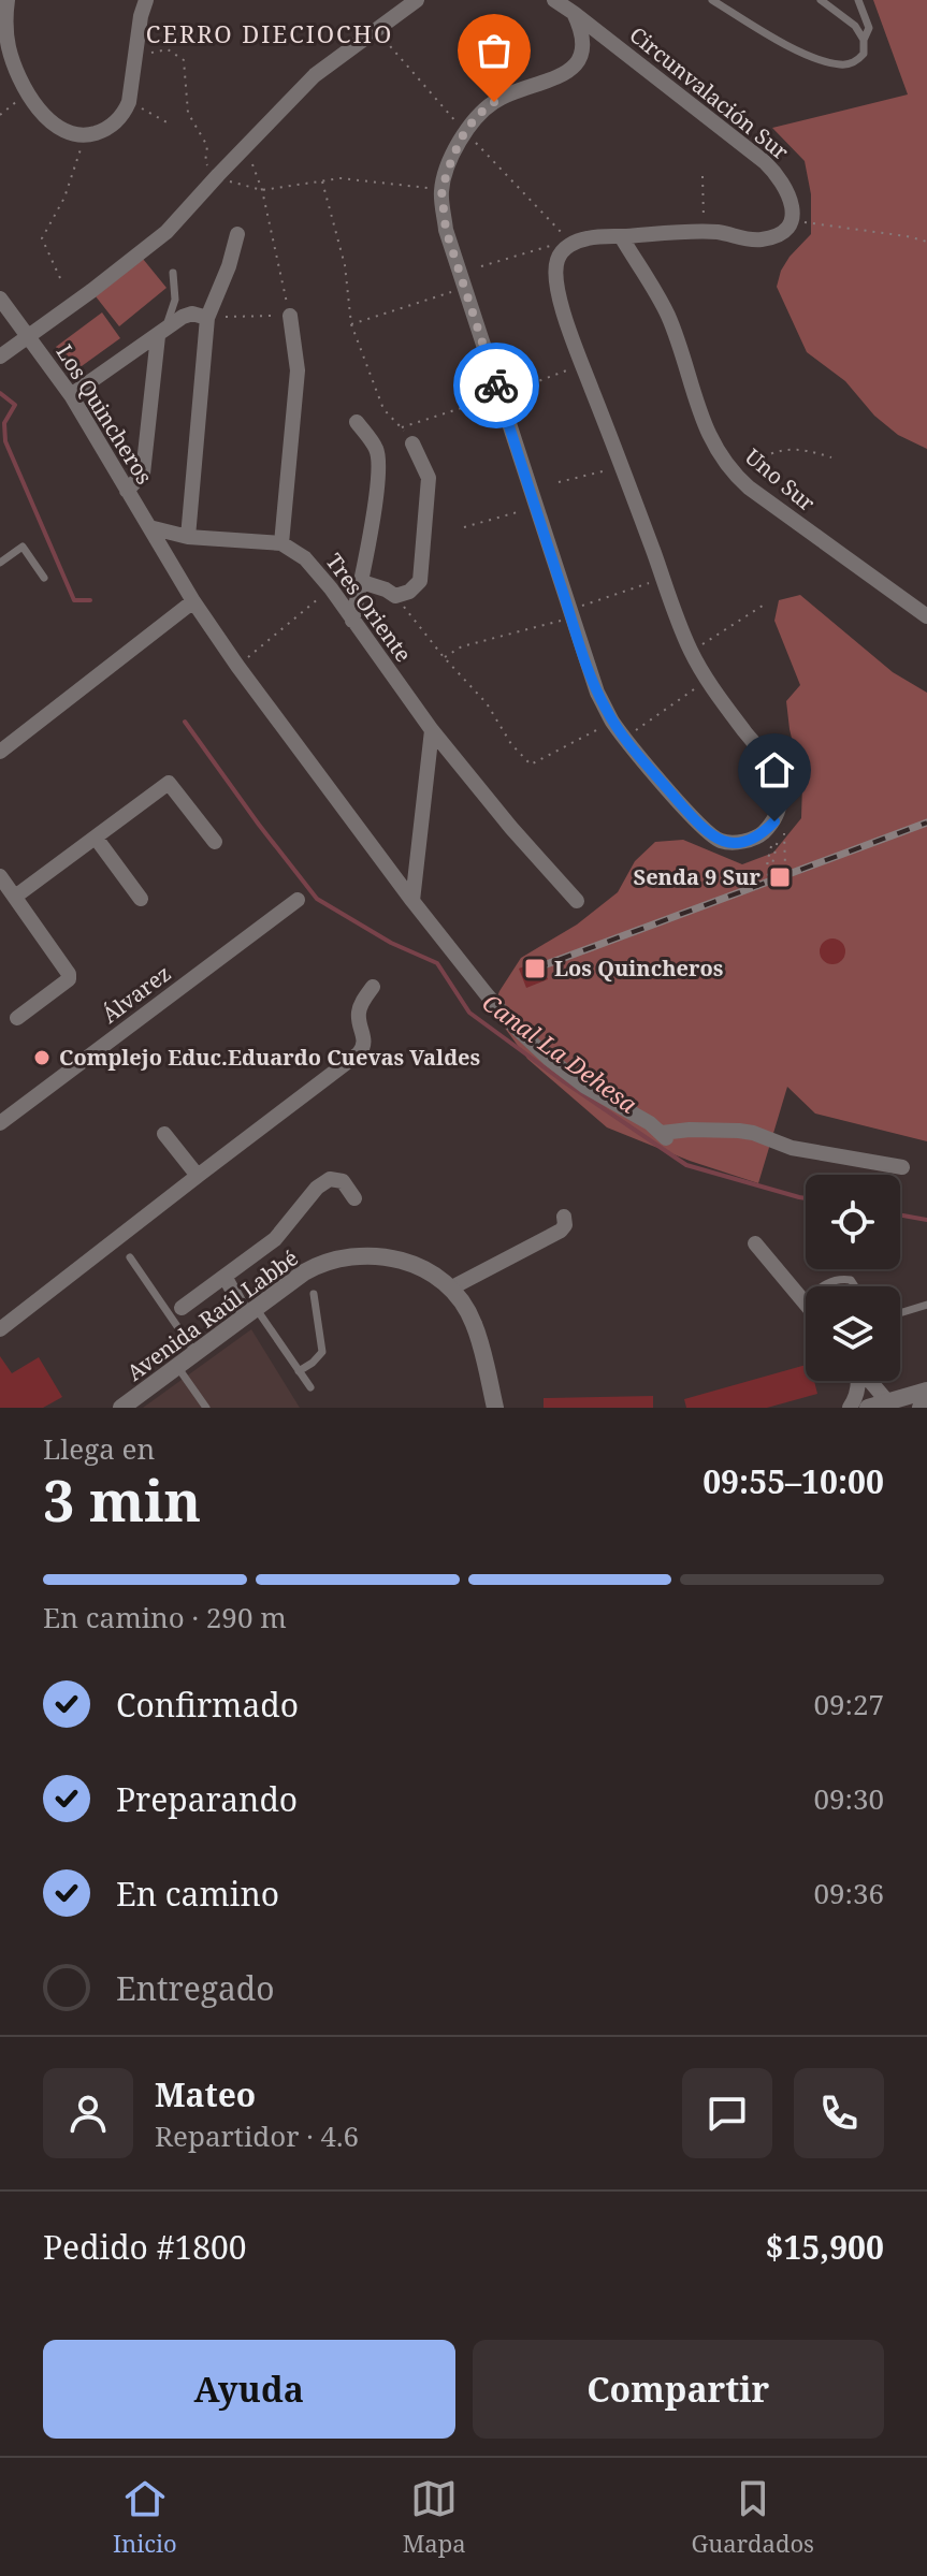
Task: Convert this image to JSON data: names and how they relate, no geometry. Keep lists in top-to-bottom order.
{
  "streets": {
    "street": [
      "Circunvalación Sur",
      "Los Quincheros",
      "Uno Sur",
      "Tres Oriente",
      "Álvarez",
      "Avenida Raúl Labbé"
    ]
  },
  "districts": ["CERRO DIECIOCHO"],
  "water": ["Canal La Dehesa"],
  "places": {
    "transit": ["Senda 9 Sur", "Los Quincheros"],
    "other": ["Complejo Educ.Eduardo Cuevas Valdes"]
  },
  "page": {
    "heading": ["3 min", "Llega en", "09:55–10:00"],
    "panel": [
      "Mateo",
      "Repartidor · 4.6",
      "Pedido #1800",
      "$15,900"
    ],
    "bar": "En camino · 290 m",
    "list": [
      ["Confirmado", "09:27"],
      ["Preparando", "09:30"],
      ["En camino", "09:36"],
      "Entregado"
    ],
    "buttons": ["Ayuda", "Compartir"],
    "tabs": ["Inicio", "Mapa", "Guardados"]
  }
}
